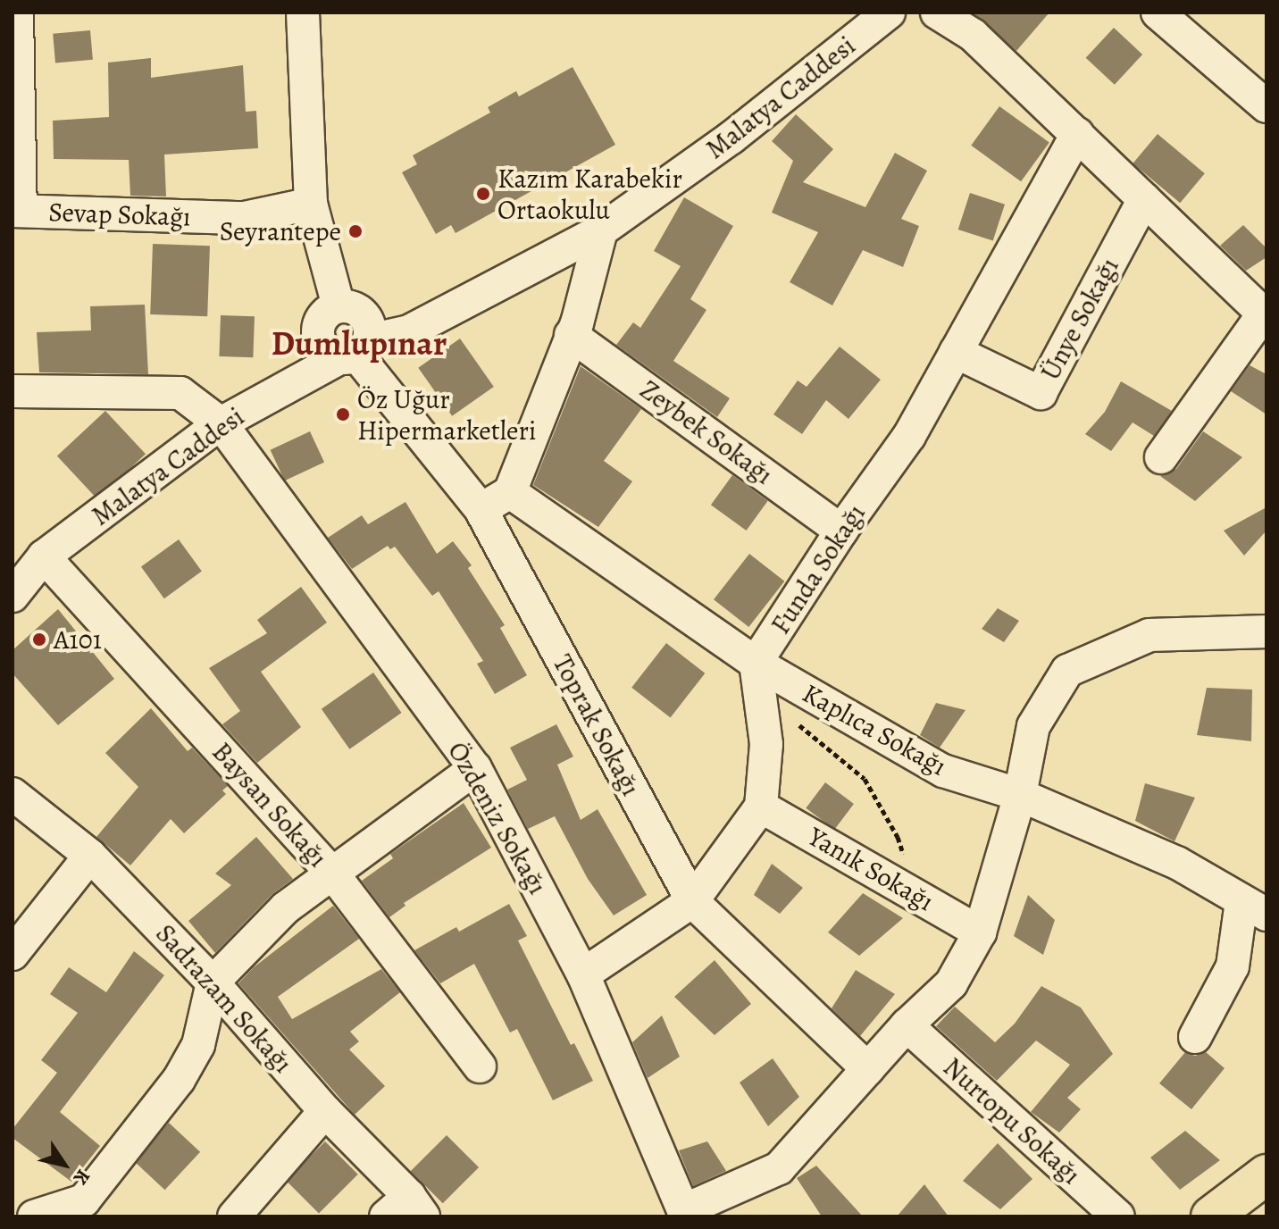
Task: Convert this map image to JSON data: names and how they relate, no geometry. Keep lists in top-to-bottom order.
{
  "streets": {
    "street": [
      "Malatya Caddesi",
      "Sevap Sokağı",
      "Ünye Sokağı",
      "Zeybek Sokağı",
      "Funda Sokağı",
      "Toprak Sokağı",
      "Kaplıca Sokağı",
      "Baysan Sokağı",
      "Özdeniz Sokağı",
      "Yanık Sokağı",
      "Sadrazam Sokağı",
      "Nurtopu Sokağı"
    ]
  },
  "crossings": [
    ["Malatya Caddesi", "Toprak Sokağı"],
    ["Malatya Caddesi", "Baysan Sokağı"],
    ["Malatya Caddesi", "Özdeniz Sokağı"],
    ["Ünye Sokağı", "Funda Sokağı"],
    ["Zeybek Sokağı", "Funda Sokağı"],
    ["Funda Sokağı", "Kaplıca Sokağı"],
    ["Funda Sokağı", "Yanık Sokağı"]
  ],
  "districts": ["Dumlupınar"],
  "places": [
    "Kazım Karabekir Ortaokulu",
    "Seyrantepe",
    "Öz Uğur Hipermarketleri",
    "A101"
  ],
  "north": "bottom right"
}
